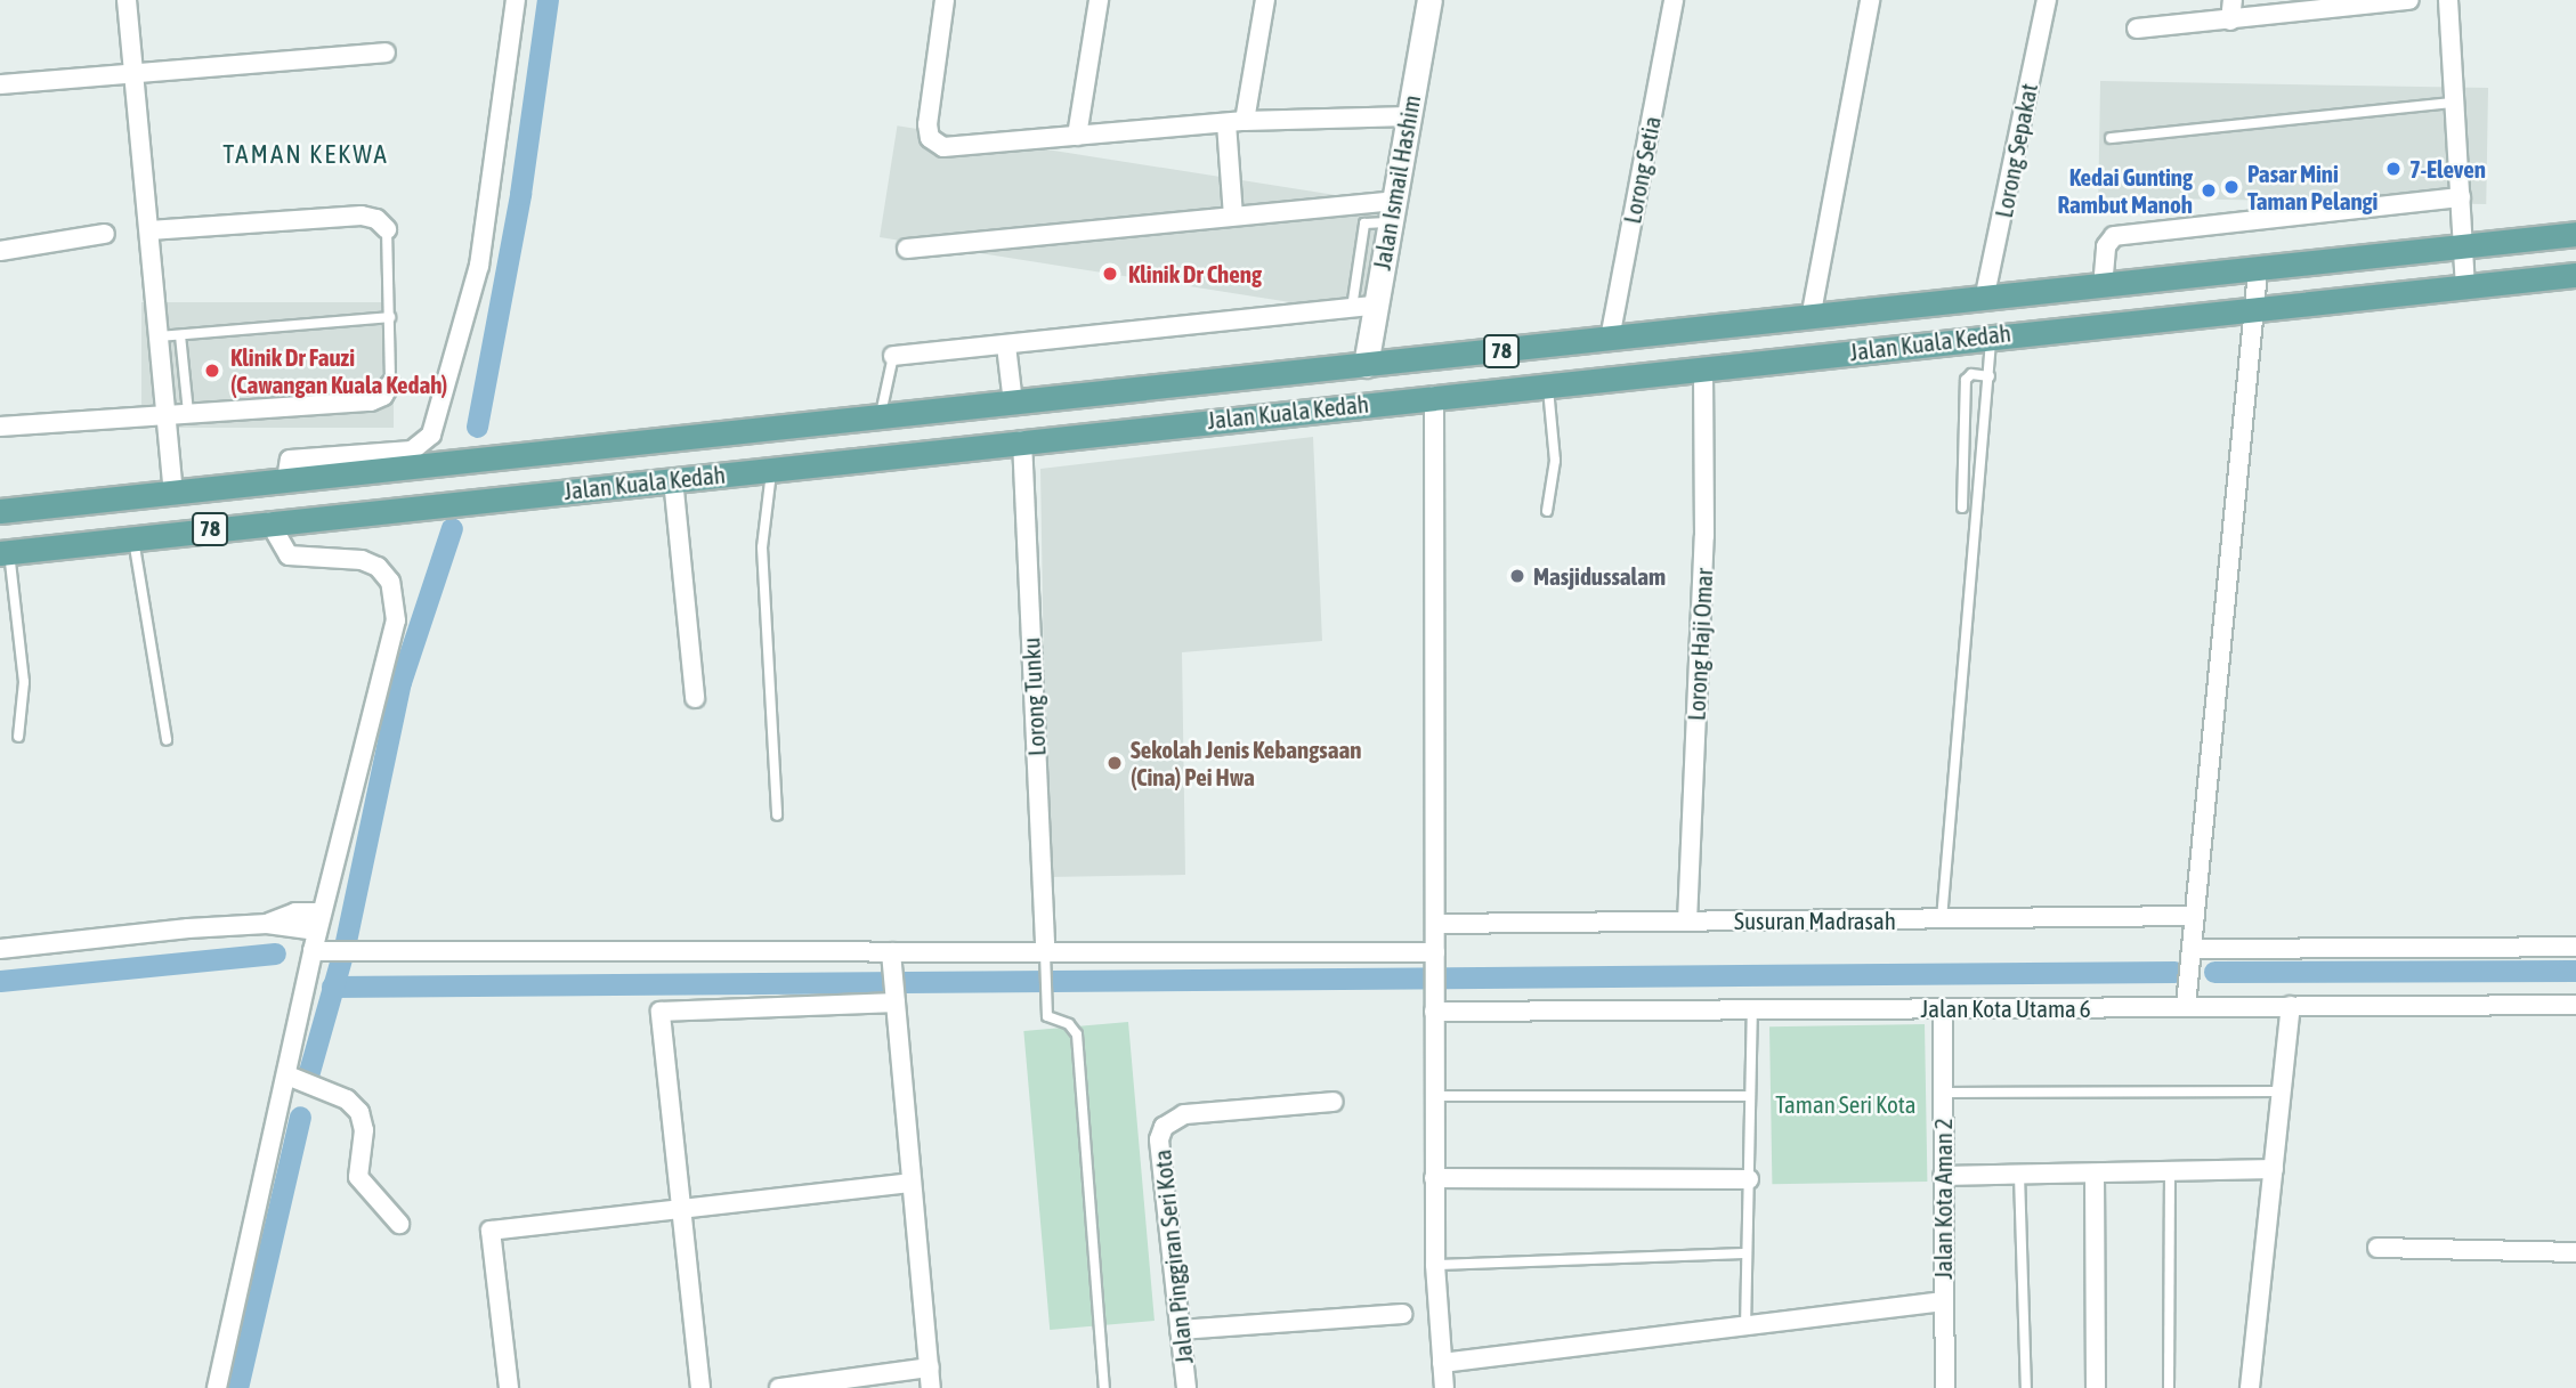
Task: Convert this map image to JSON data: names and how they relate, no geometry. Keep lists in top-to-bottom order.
{
  "streets": {
    "main road": ["Jalan Kuala Kedah", "78"],
    "street": [
      "Lorong Sepakat",
      "Lorong Setia",
      "Jalan Ismail Hashim",
      "Lorong Haji Omar",
      "Lorong Tunku",
      "Susuran Madrasah",
      "Jalan Kota Utama 6",
      "Jalan Kota Aman 2",
      "Jalan Pinggiran Seri Kota"
    ]
  },
  "crossings": [
    ["Lorong Sepakat", "Jalan Kuala Kedah"],
    ["Lorong Setia", "Jalan Kuala Kedah"],
    ["Jalan Ismail Hashim", "Jalan Kuala Kedah"],
    ["Jalan Kuala Kedah", "Lorong Haji Omar"],
    ["Jalan Kuala Kedah", "Lorong Tunku"],
    ["Lorong Haji Omar", "Susuran Madrasah"],
    ["Jalan Kota Utama 6", "Jalan Kota Aman 2"]
  ],
  "districts": ["TAMAN KEKWA"],
  "parks": ["Taman Seri Kota"],
  "places": [
    "7-Eleven",
    "Pasar Mini Taman Pelangi",
    "Kedai Gunting Rambut Manoh",
    "Klinik Dr Cheng",
    "Klinik Dr Fauzi (Cawangan Kuala Kedah)",
    "Masjidussalam",
    "Sekolah Jenis Kebangsaan (Cina) Pei Hwa"
  ]
}
